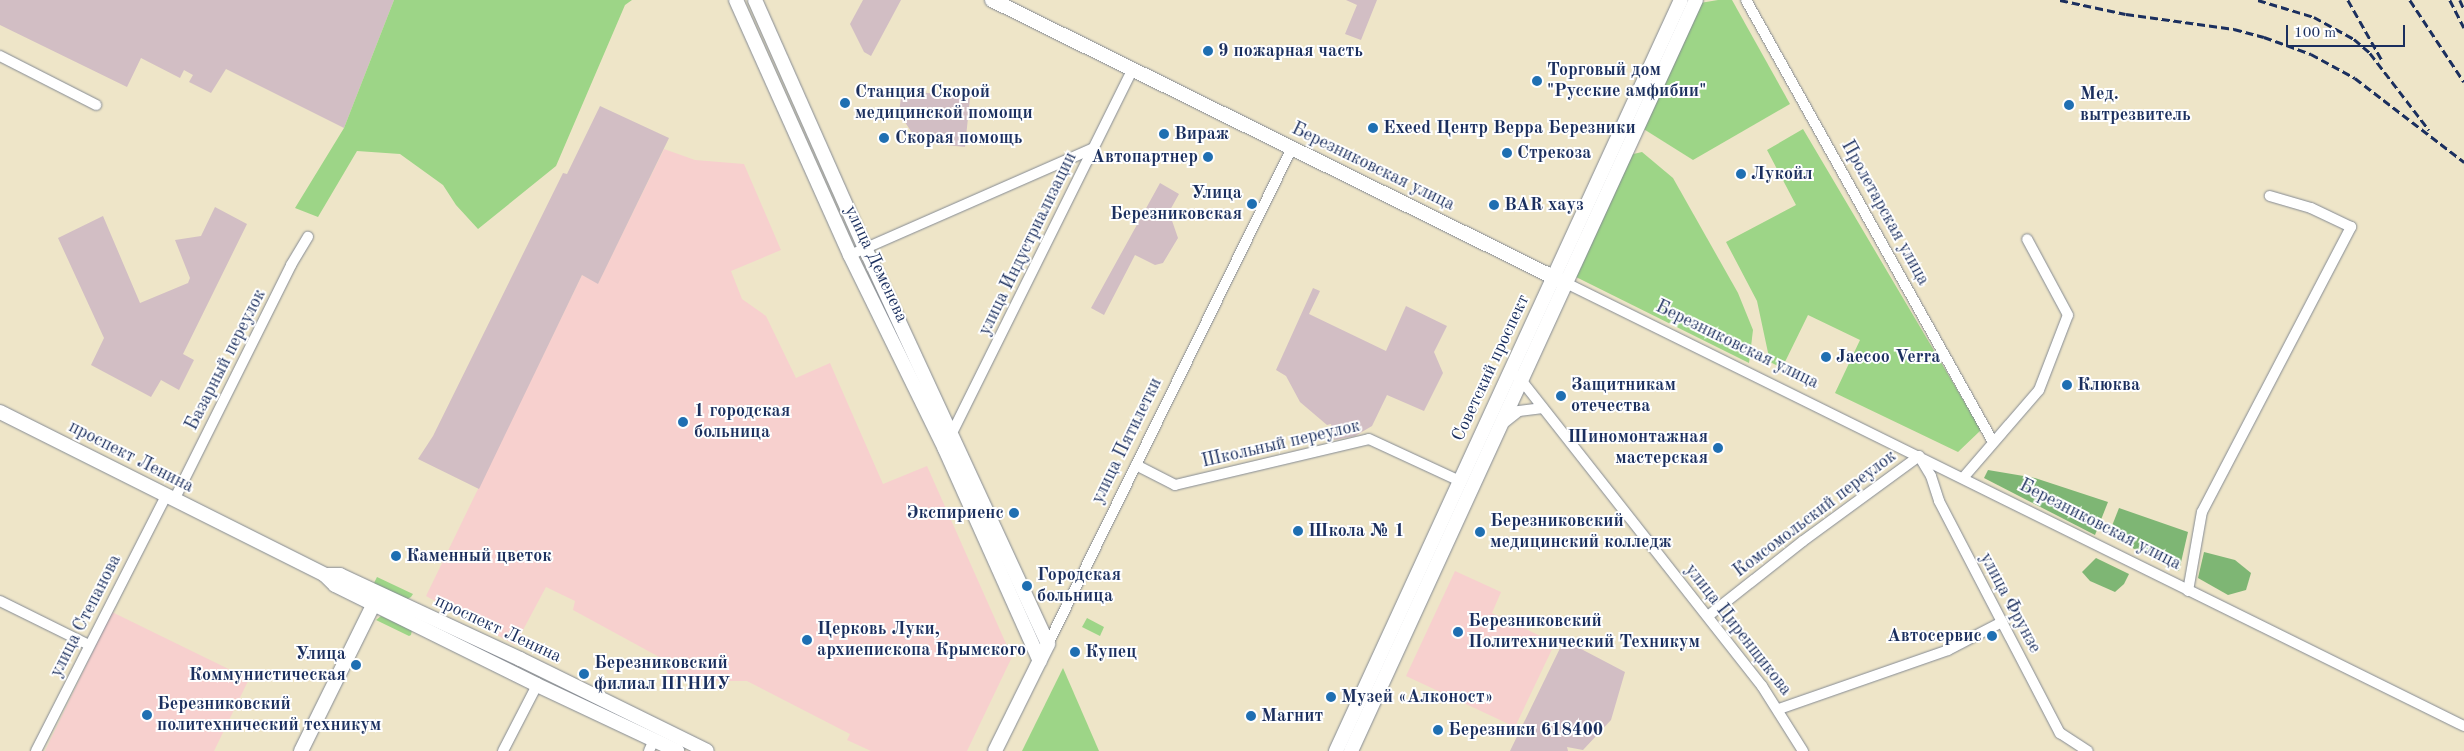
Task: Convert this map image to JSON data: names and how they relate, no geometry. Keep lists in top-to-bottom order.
{
  "streets": {
    "main road": [
      "Березниковская улица",
      "улица Деменева",
      "Советский проспект",
      "улица Пятилетки",
      "проспект Ленина"
    ],
    "street": [
      "Пролетарская улица",
      "улица Индустриализации",
      "Базарный переулок",
      "Школьный переулок",
      "Комсомольский переулок",
      "улица Фрунзе",
      "улица Степанова",
      "улица Циренщикова"
    ]
  },
  "crossings": [
    ["Березниковская улица", "улица Индустриализации"],
    ["Березниковская улица", "Советский проспект"],
    ["Березниковская улица", "улица Пятилетки"],
    ["Березниковская улица", "Комсомольский переулок"],
    ["Березниковская улица", "улица Фрунзе"],
    ["улица Индустриализации", "улица Деменева"],
    ["улица Деменева", "улица Пятилетки"],
    ["Базарный переулок", "проспект Ленина"],
    ["Базарный переулок", "улица Степанова"],
    ["Советский проспект", "Школьный переулок"],
    ["Советский проспект", "улица Циренщикова"],
    ["улица Пятилетки", "Школьный переулок"],
    ["проспект Ленина", "улица Степанова"],
    ["Комсомольский переулок", "улица Фрунзе"],
    ["Комсомольский переулок", "улица Циренщикова"]
  ],
  "places": [
    "9 пожарная часть",
    "Торговый дом \"Русские амфибии\"",
    "Станция Скорой медицинской помощи",
    "Мед. вытрезвитель",
    "Exeed Центр Верра Березники",
    "Вираж",
    "Скорая помощь",
    "Стрекоза",
    "Автопартнер",
    "Лукойл",
    "Улица Березниковская",
    "BAR хауз",
    "Jaecoo Verra",
    "Клюква",
    "Защитникам отечества",
    "1 городская больница",
    "Шиномонтажная мастерская",
    "Экспириенс",
    "Школа № 1",
    "Березниковский медицинский колледж",
    "Каменный цветок",
    "Городская больница",
    "Березниковский Политехнический Техникум",
    "Автосервис",
    "Церковь Луки, архиепископа Крымского",
    "Купец",
    "Улица Коммунистическая",
    "Березниковский филиал ПГНИУ",
    "Музей «Алконост»",
    "Березниковский политехнический техникум",
    "Магнит",
    "Березники 618400"
  ],
  "scale_bar": "100 m"
}
